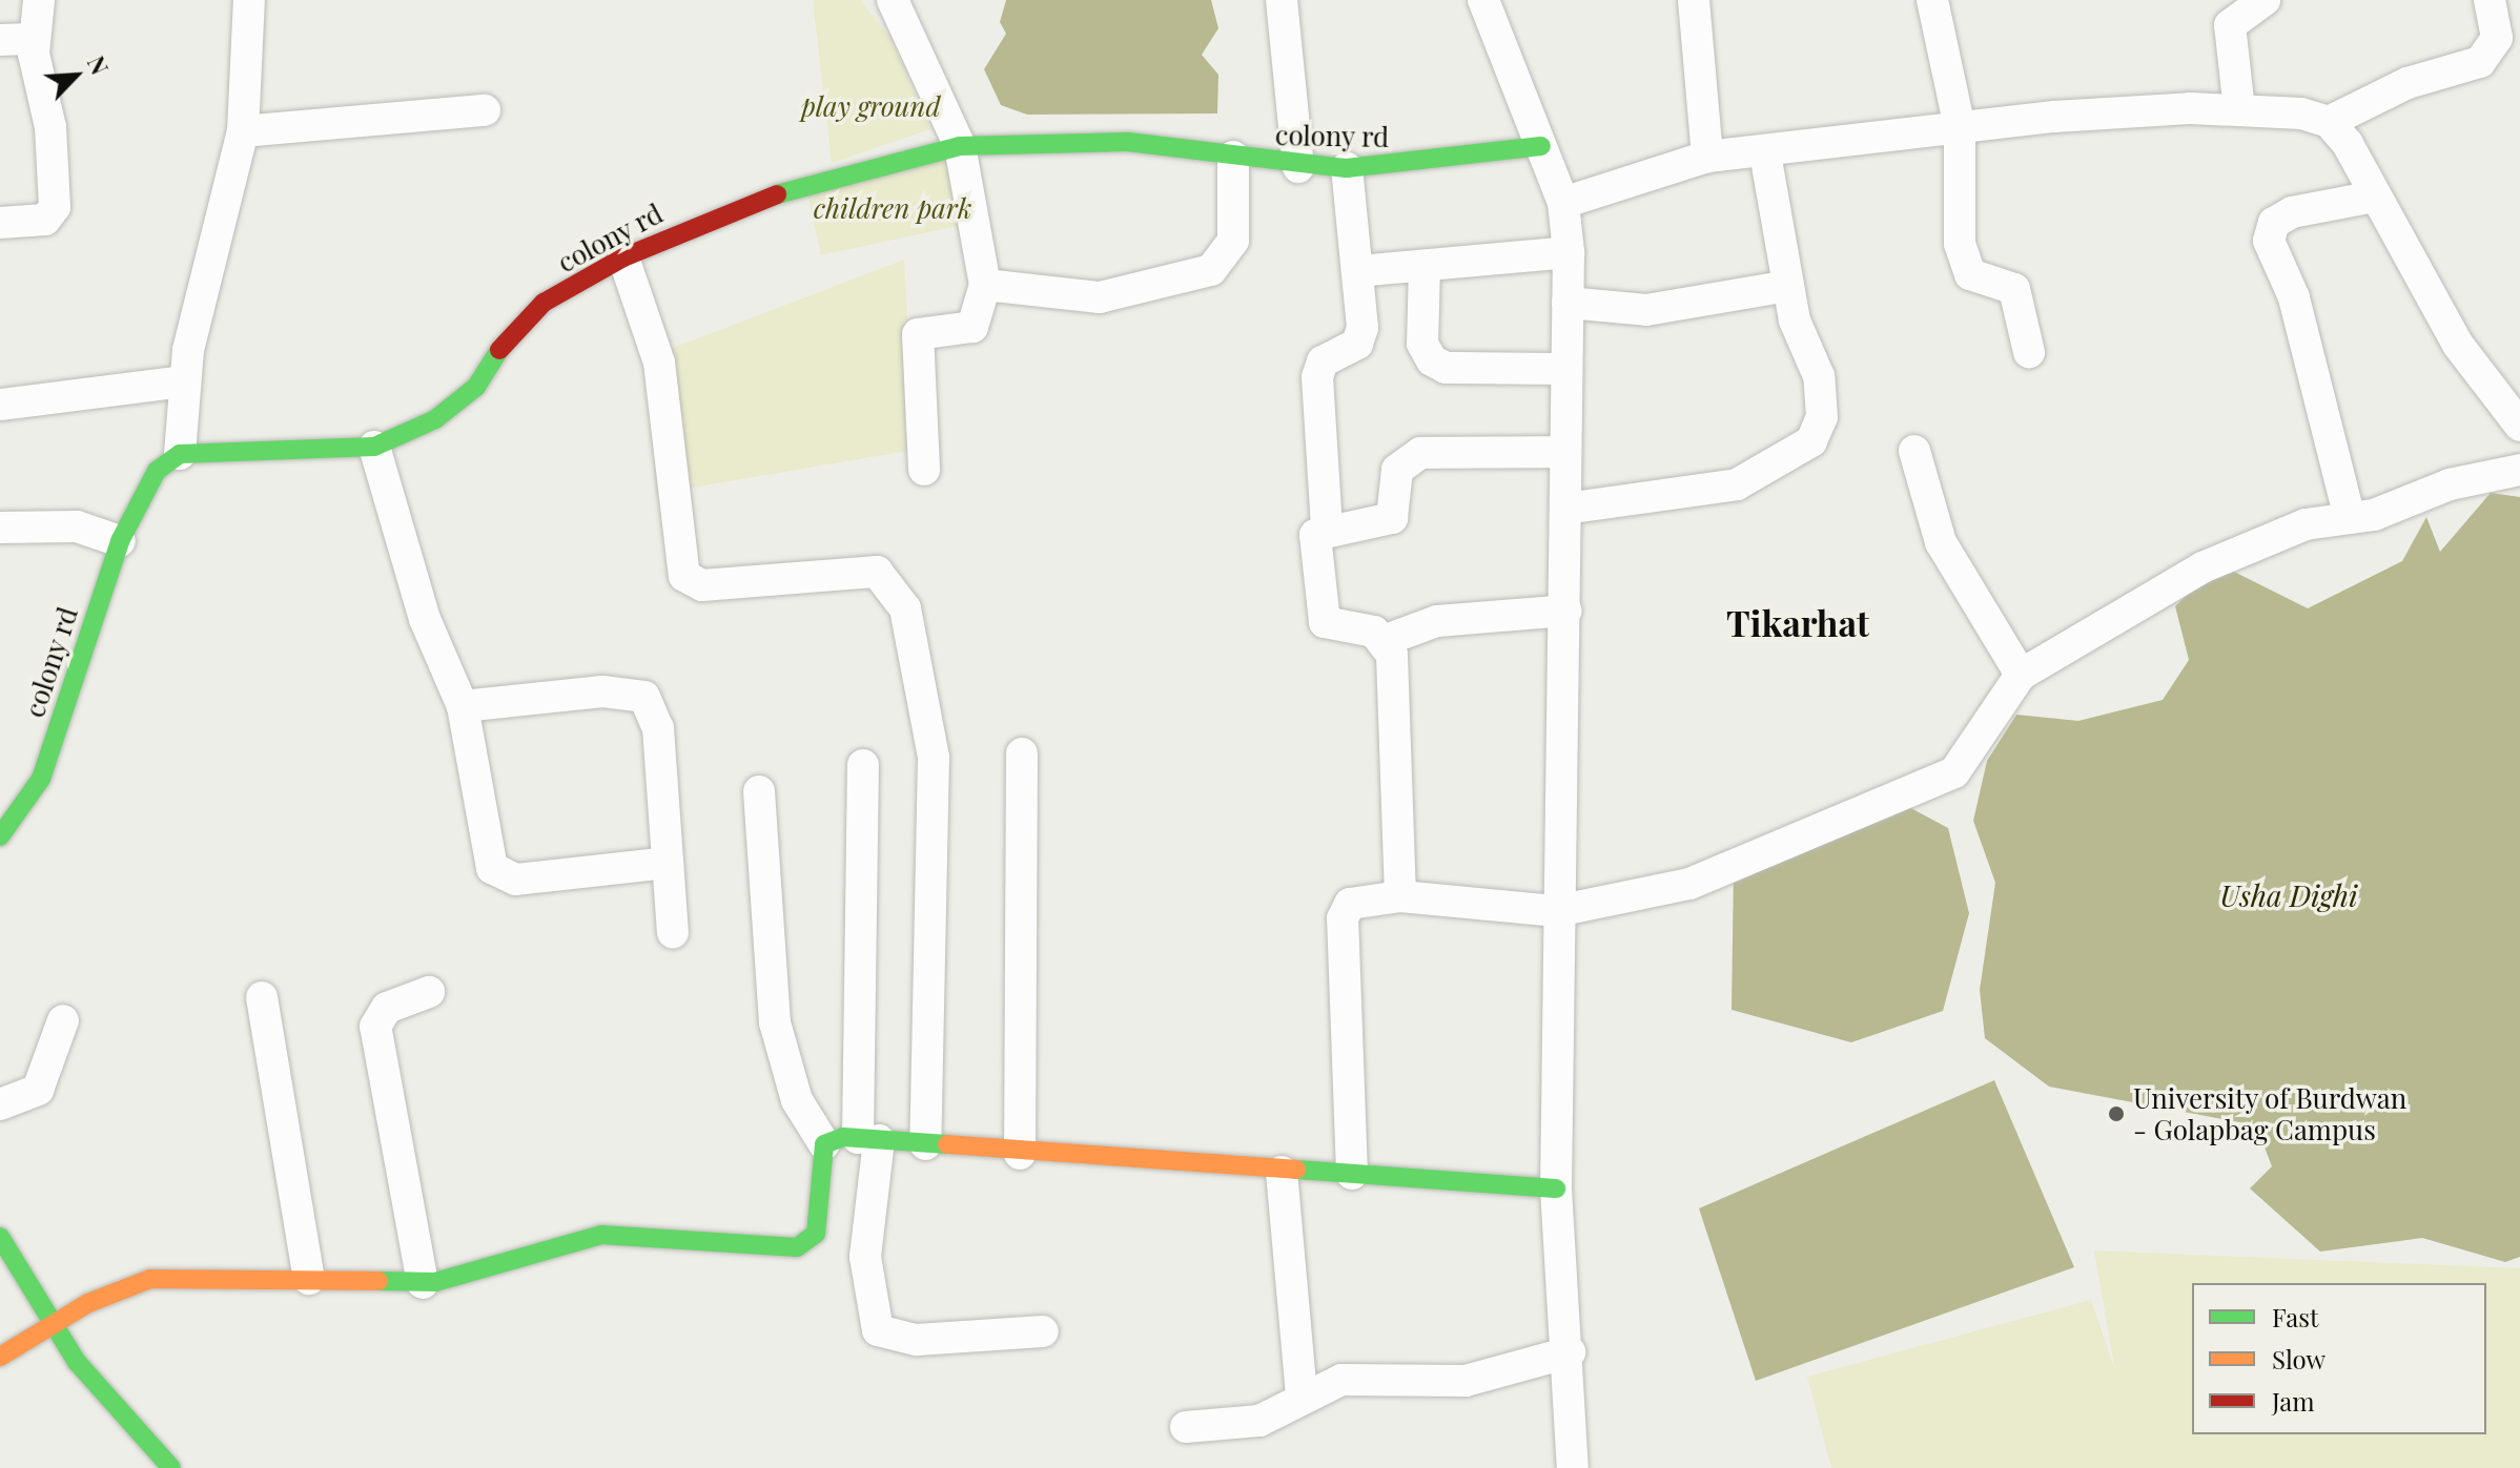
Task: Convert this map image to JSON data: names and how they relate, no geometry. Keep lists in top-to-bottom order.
{
  "streets": {
    "street": ["colony rd"]
  },
  "districts": ["Tikarhat"],
  "water": ["Usha Dighi"],
  "parks": ["play ground", "children park"],
  "places": ["University of Burdwan - Golapbag Campus"],
  "legend": ["Fast", "Slow", "Jam"],
  "north": "top right"
}
